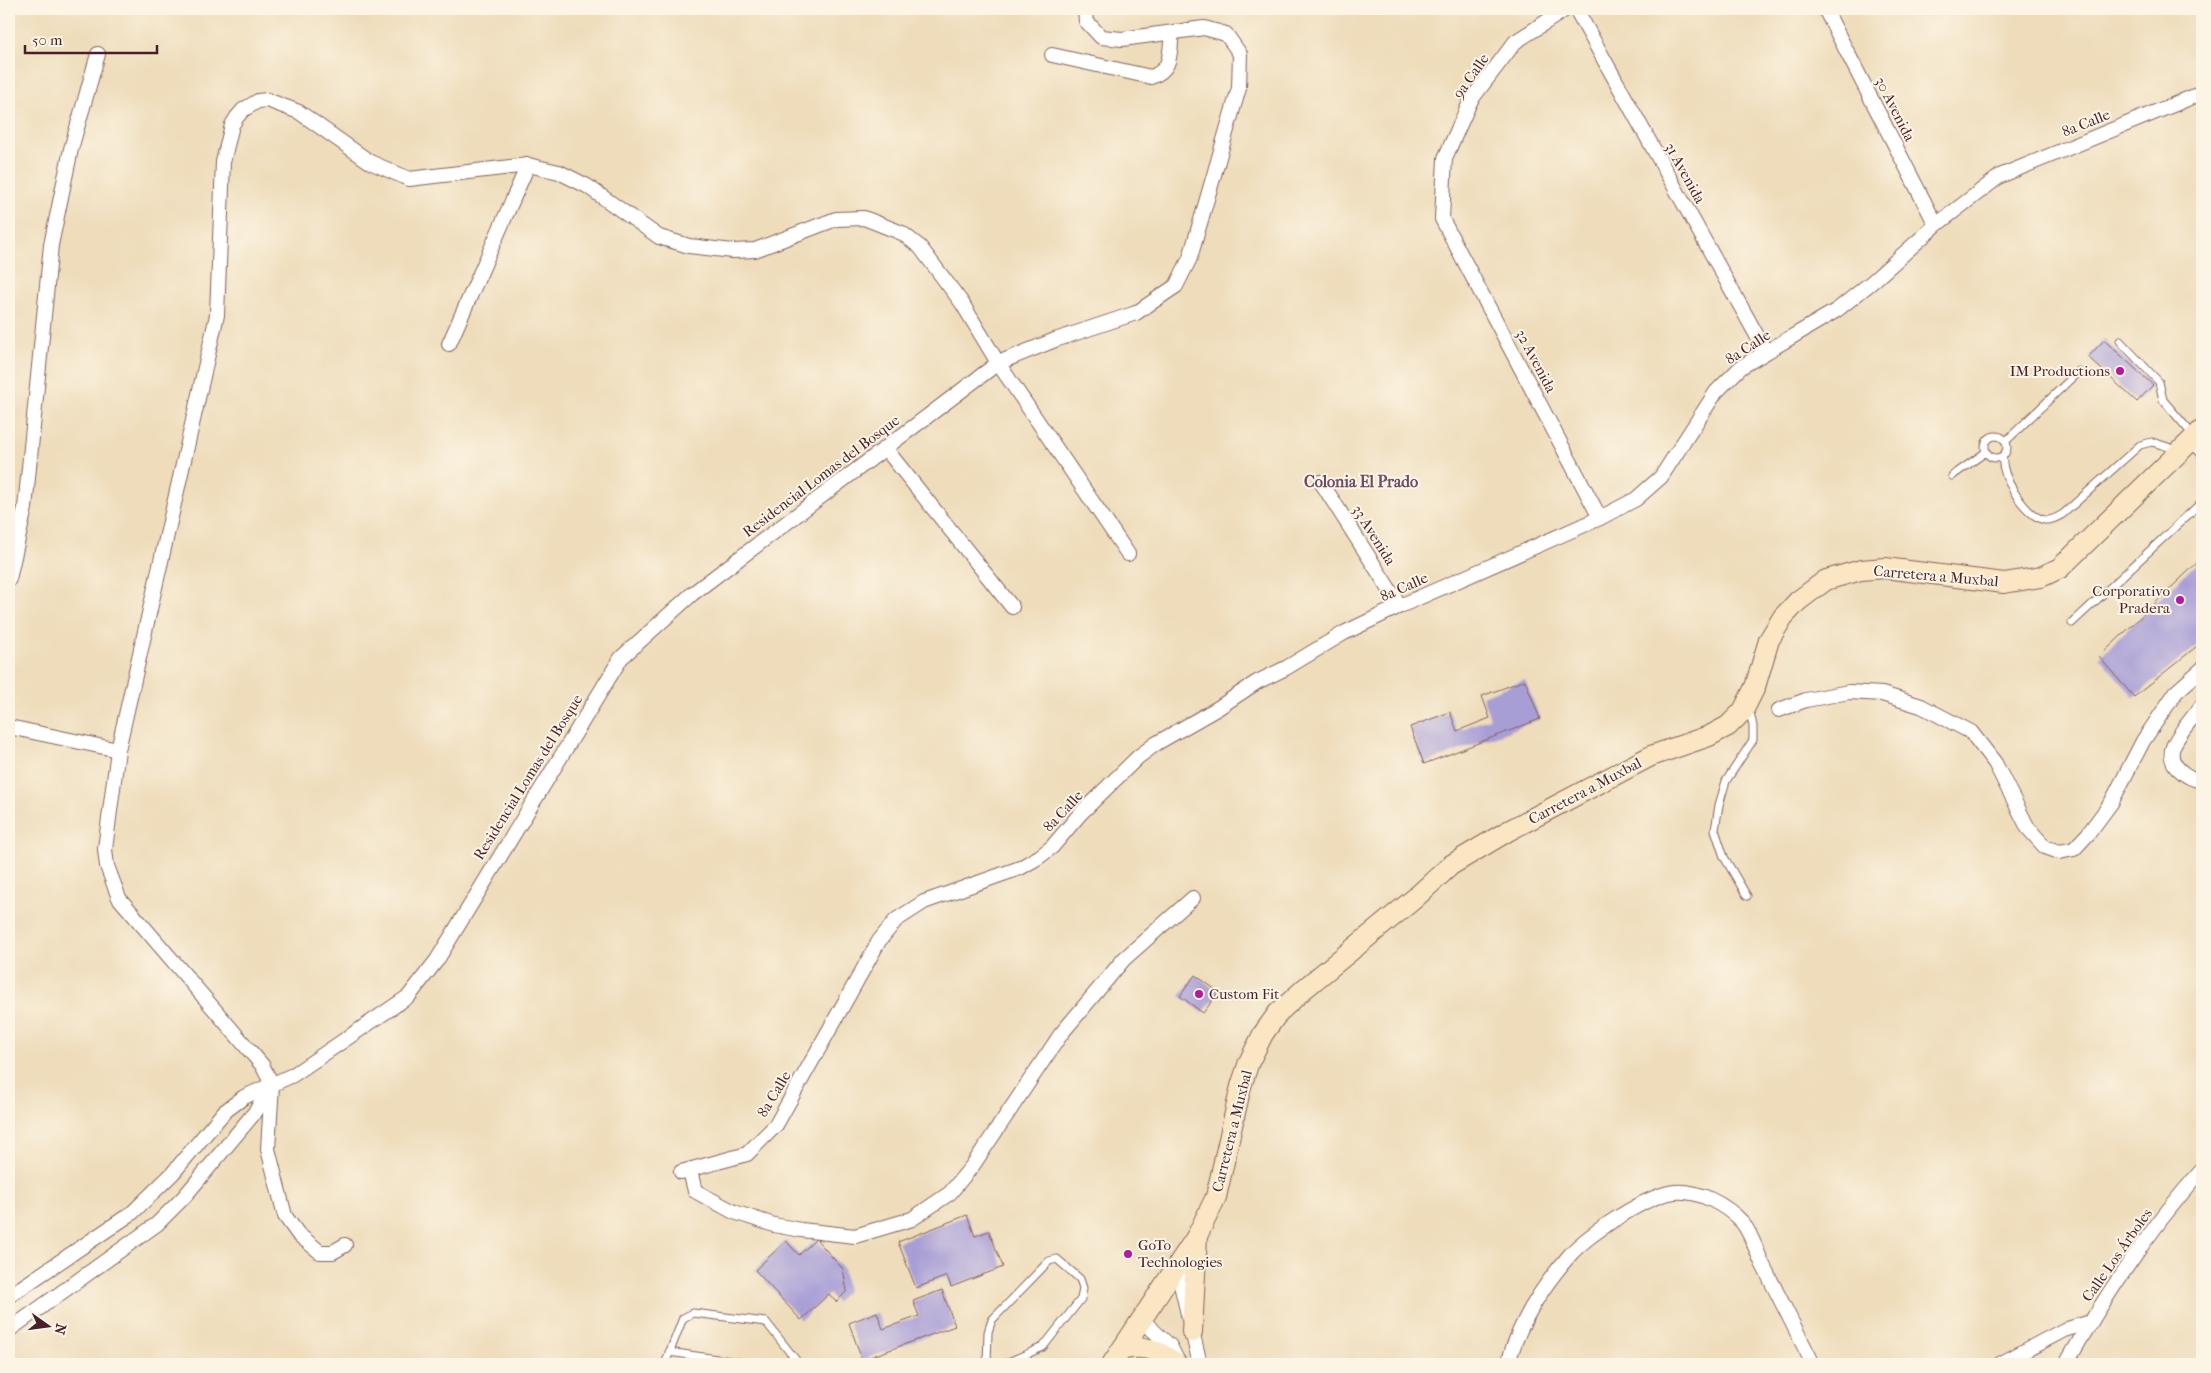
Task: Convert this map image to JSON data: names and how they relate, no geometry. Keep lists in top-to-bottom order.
{
  "streets": {
    "main road": ["Carretera a Muxbal"],
    "street": [
      "9a Calle",
      "30 Avenida",
      "8a Calle",
      "31 Avenida",
      "32 Avenida",
      "Residencial Lomas del Bosque",
      "33 Avenida",
      "Calle Los Árboles"
    ]
  },
  "crossings": [
    ["9a Calle", "32 Avenida"],
    ["30 Avenida", "8a Calle"],
    ["8a Calle", "31 Avenida"],
    ["8a Calle", "32 Avenida"],
    ["8a Calle", "33 Avenida"]
  ],
  "districts": ["Colonia El Prado"],
  "places": [
    "IM Productions",
    "Corporativo Pradera",
    "Custom Fit",
    "GoTo Technologies"
  ],
  "scale_bar": "50 m",
  "north": "right"
}
